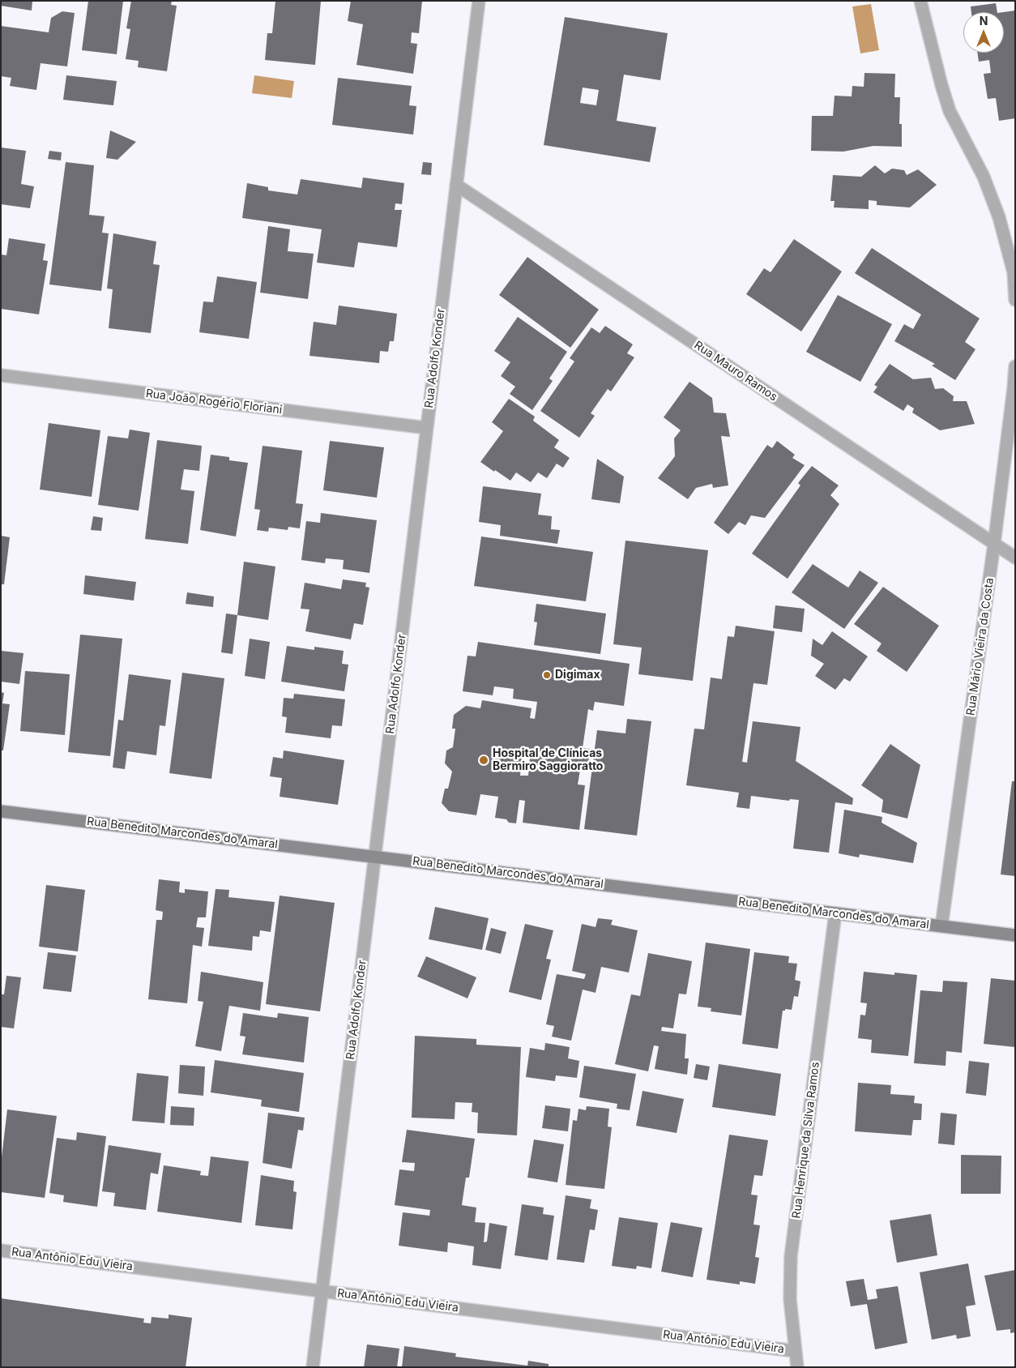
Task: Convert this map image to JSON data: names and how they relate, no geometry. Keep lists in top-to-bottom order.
{
  "streets": {
    "main road": ["Rua Benedito Marcondes do Amaral"],
    "street": [
      "Rua Adolfo Konder",
      "Rua Mauro Ramos",
      "Rua João Rogério Floriani",
      "Rua Mário Vieira da Costa",
      "Rua Henrique da Silva Ramos",
      "Rua Antônio Edu Vieira"
    ]
  },
  "crossings": [
    ["Rua Adolfo Konder", "Rua Mauro Ramos"],
    ["Rua Adolfo Konder", "Rua João Rogério Floriani"],
    ["Rua Adolfo Konder", "Rua Benedito Marcondes do Amaral"],
    ["Rua Adolfo Konder", "Rua Antônio Edu Vieira"],
    ["Rua Mauro Ramos", "Rua Mário Vieira da Costa"],
    ["Rua Mário Vieira da Costa", "Rua Benedito Marcondes do Amaral"],
    ["Rua Benedito Marcondes do Amaral", "Rua Henrique da Silva Ramos"],
    ["Rua Henrique da Silva Ramos", "Rua Antônio Edu Vieira"]
  ],
  "places": ["Digimax", "Hospital de Clínicas Bermiro Saggioratto"],
  "north": "top"
}
